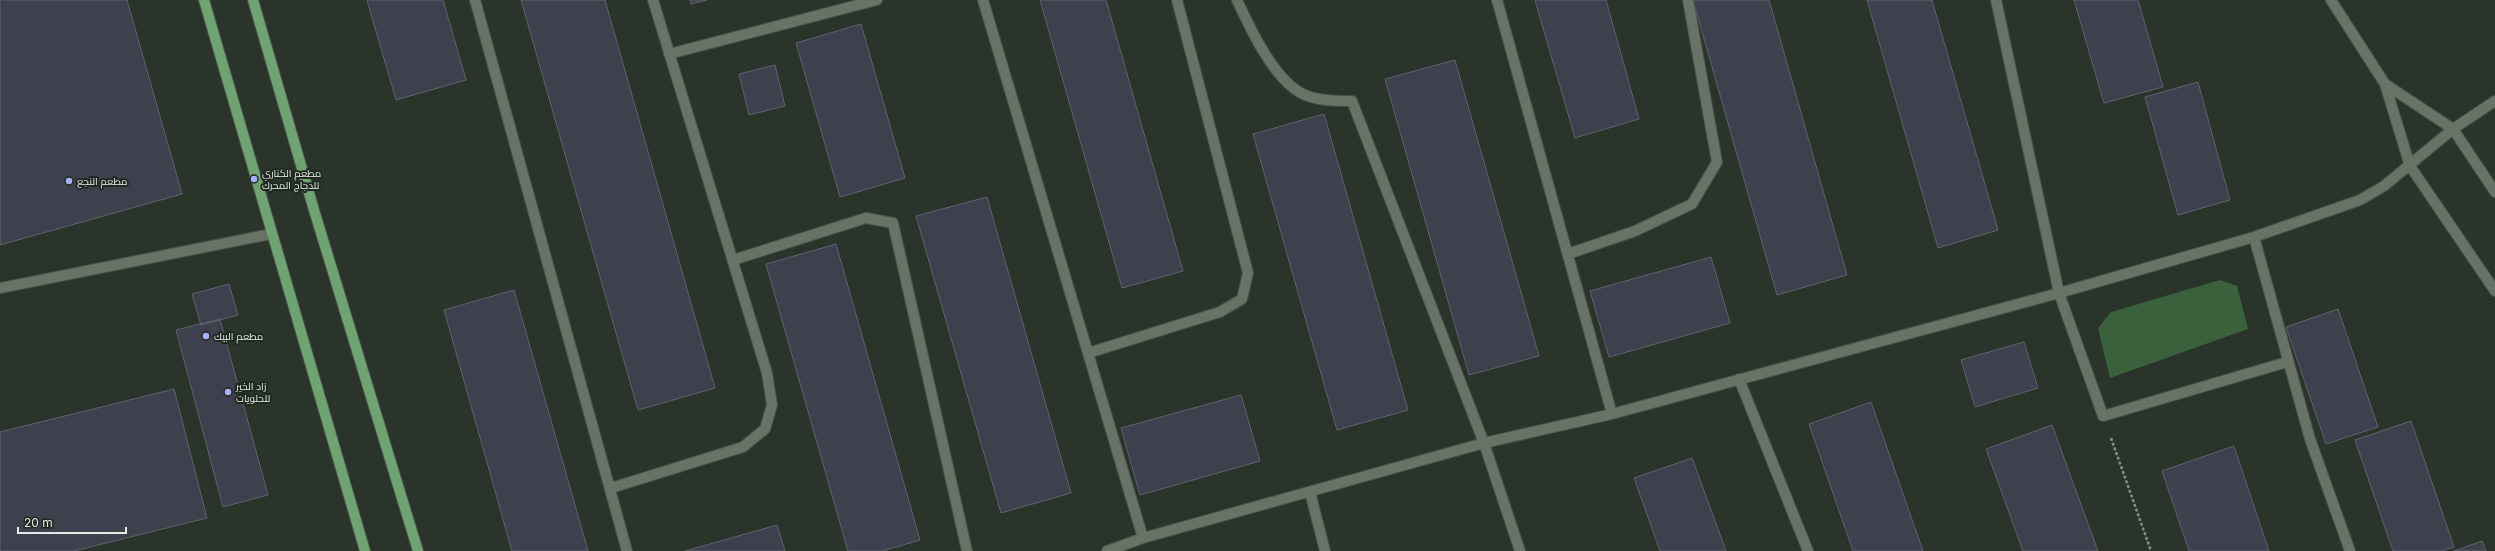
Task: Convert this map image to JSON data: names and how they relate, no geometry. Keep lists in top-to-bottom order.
{
  "places": [
    "مطعم الكناري للدجاج المحرك",
    "مطعم النجع",
    "مطعم البيك",
    "زاد الخير للحلويات"
  ],
  "scale_bar": "20 m"
}
